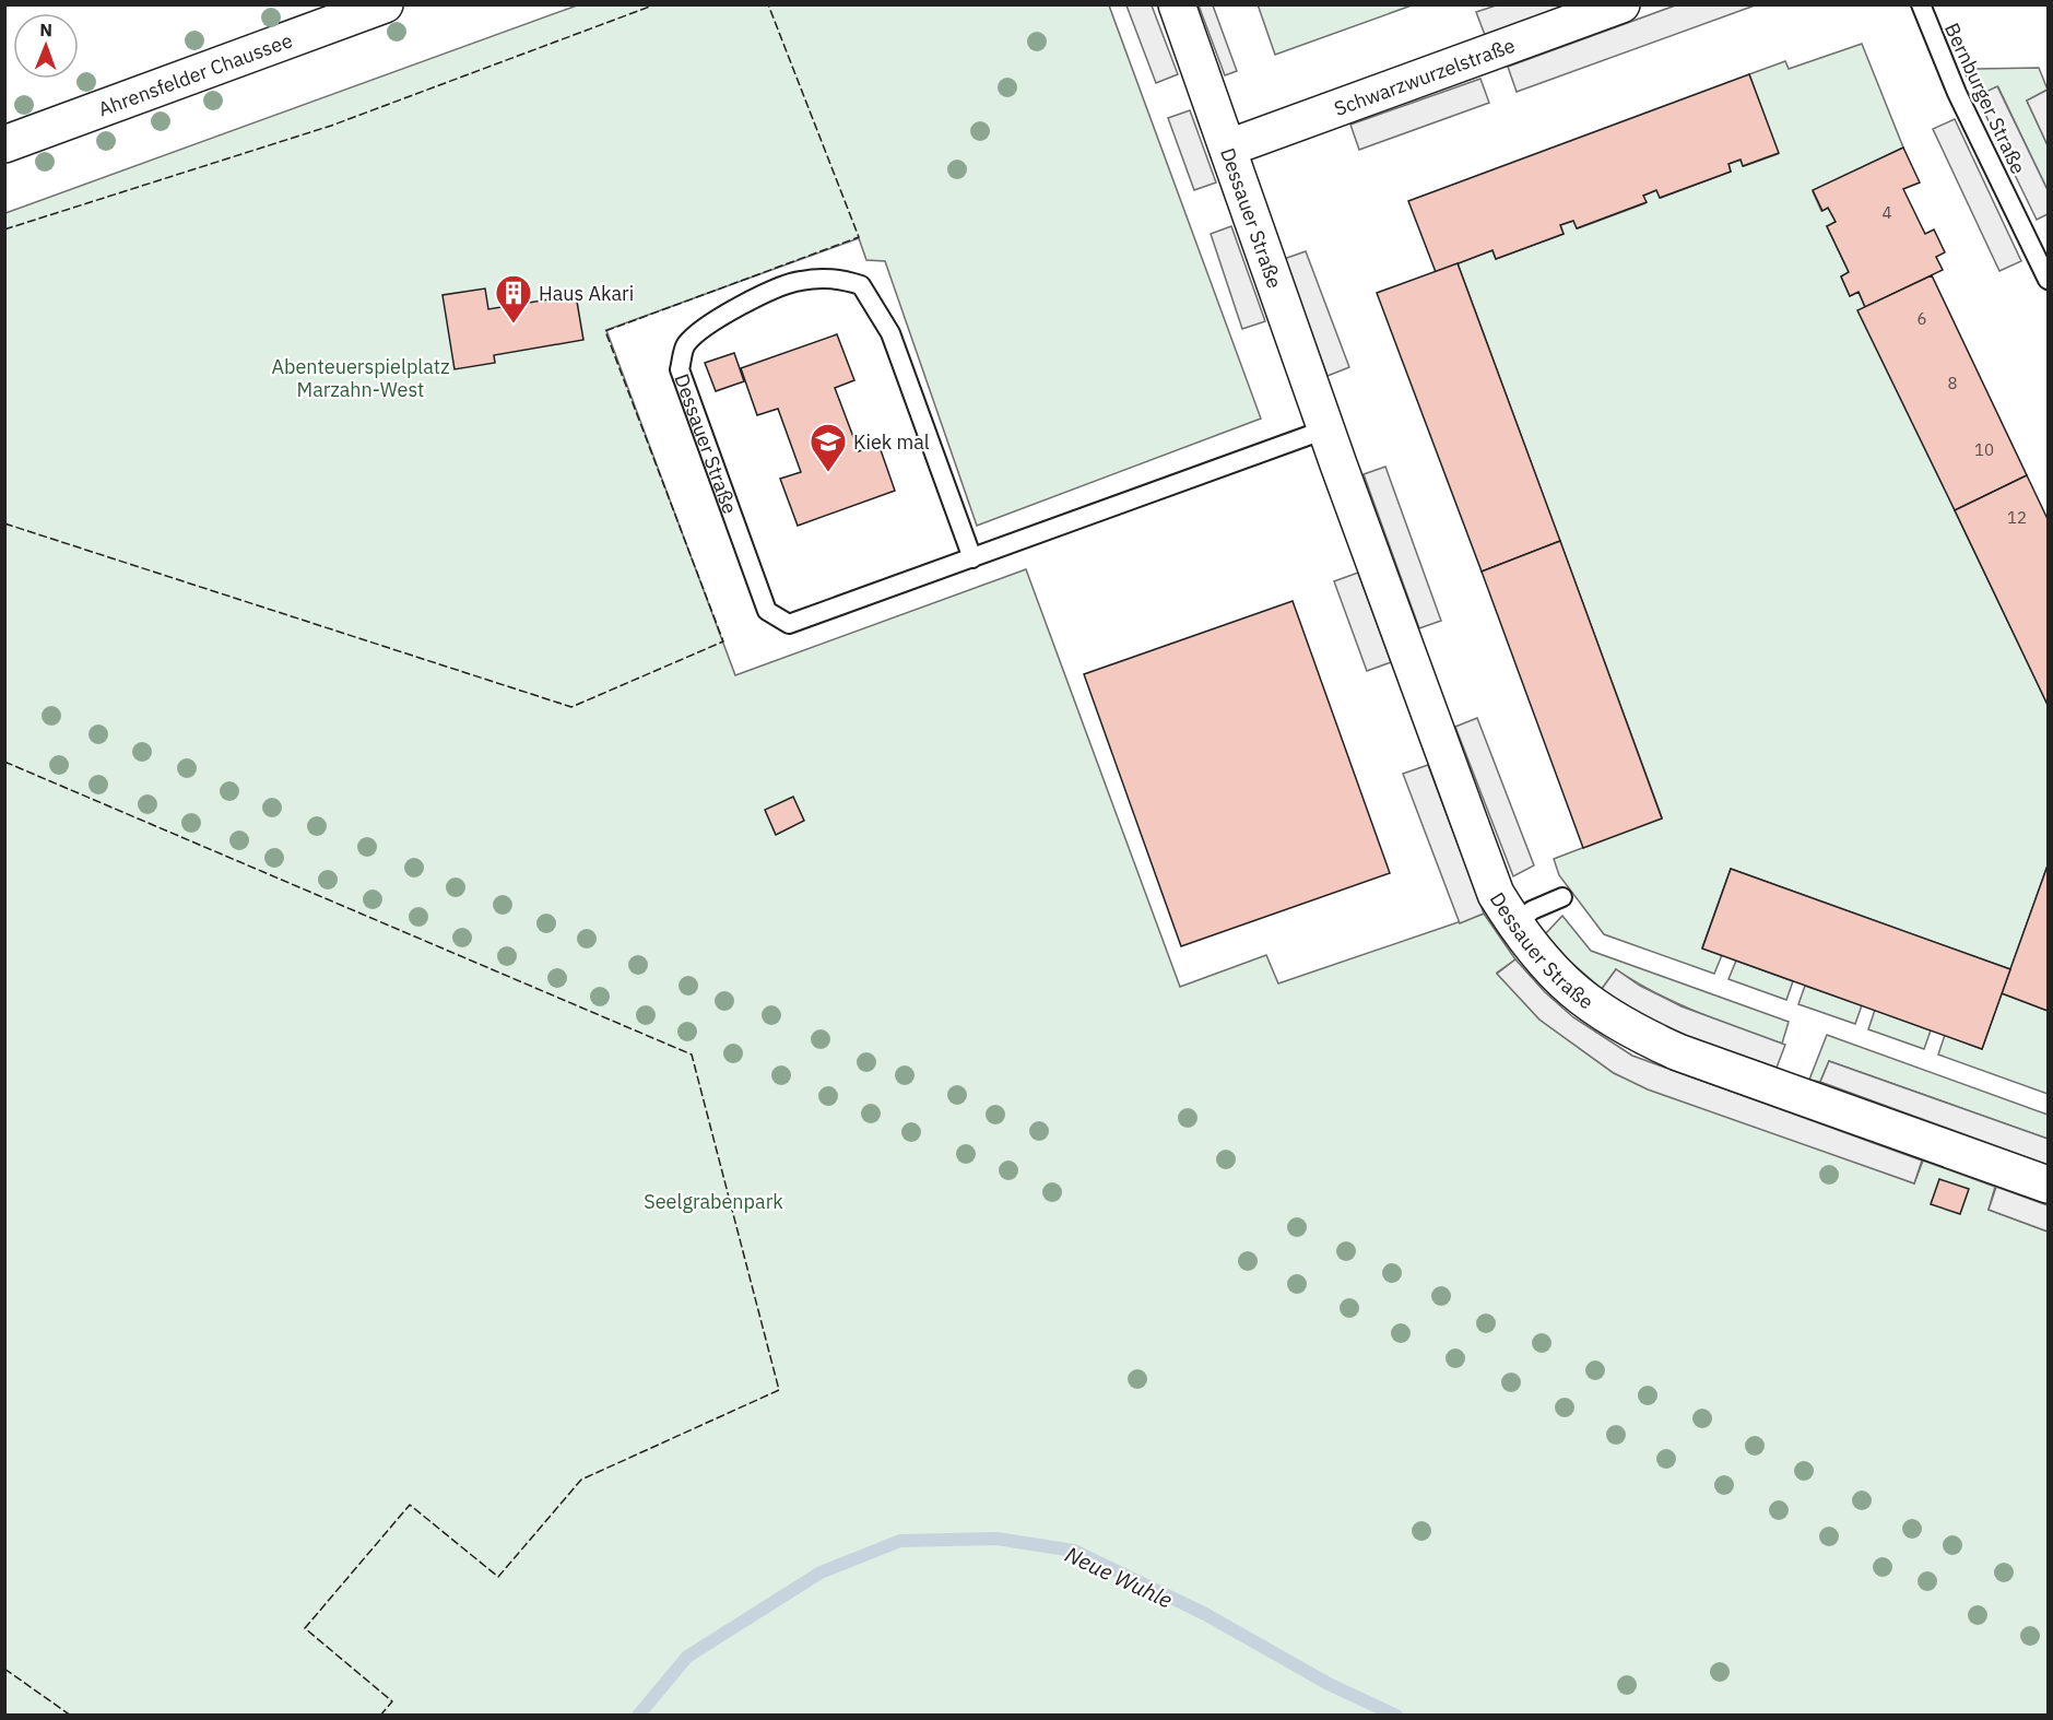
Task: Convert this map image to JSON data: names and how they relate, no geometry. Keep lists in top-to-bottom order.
{
  "streets": {
    "street": ["Ahrensfelder Chaussee", "Schwarzwurzelstraße", "Dessauer Straße"],
    "lane": ["Bernburger Straße"]
  },
  "crossings": [
    ["Schwarzwurzelstraße", "Dessauer Straße"]
  ],
  "water": ["Neue Wuhle"],
  "parks": ["Abenteuerspielplatz Marzahn-West", "Seelgrabenpark"],
  "places": {
    "building": ["Haus Akari"],
    "school or university": ["Kiek mal"]
  },
  "house_numbers": [
    "4",
    "6",
    "8",
    "10",
    "12"
  ],
  "north": "top"
}
